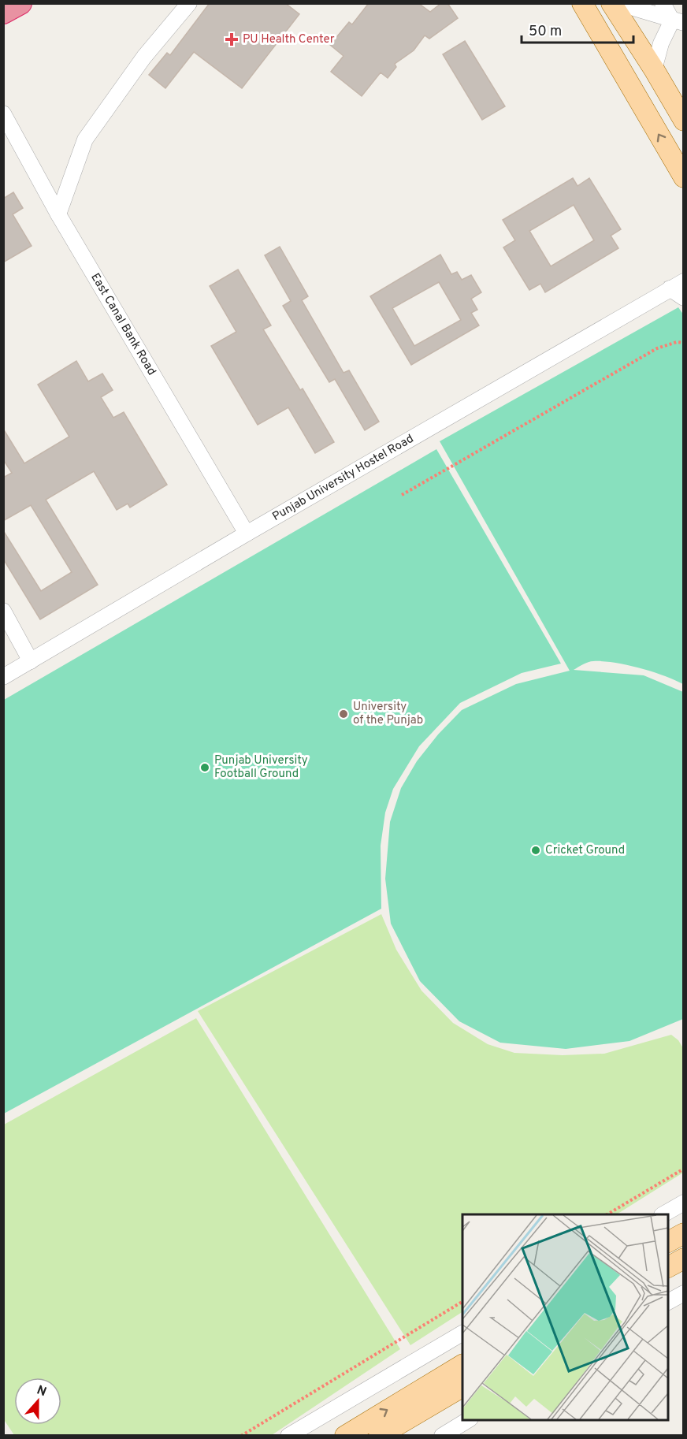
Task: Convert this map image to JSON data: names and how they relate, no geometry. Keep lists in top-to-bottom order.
{
  "streets": {
    "street": ["East Canal Bank Road", "Punjab University Hostel Road"]
  },
  "crossings": [
    ["East Canal Bank Road", "Punjab University Hostel Road"]
  ],
  "places": {
    "health": ["PU Health Center"],
    "other": ["University of the Punjab", "Punjab University Football Ground", "Cricket Ground"]
  },
  "scale_bar": "50 m",
  "north": "top"
}
